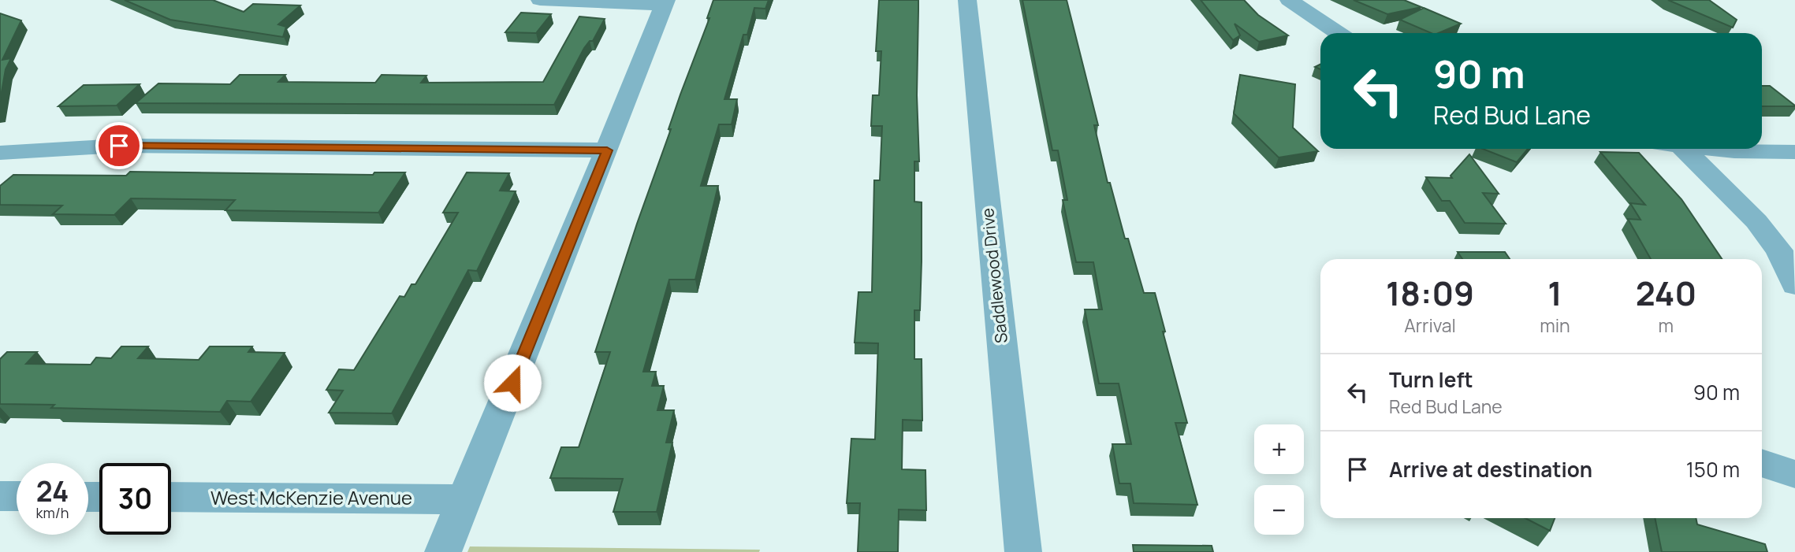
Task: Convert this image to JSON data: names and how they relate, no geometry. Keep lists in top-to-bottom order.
{
  "streets": {
    "street": ["Saddlewood Drive", "West McKenzie Avenue"]
  },
  "page": {
    "turn": ["90 m", "Red Bud Lane"],
    "eta": [
      "18:09",
      "Arrival",
      "1",
      "min",
      "240",
      "m"
    ],
    "list": [
      {
        "name": "Turn left",
        "note": "Red Bud Lane",
        "value": "90 m"
      },
      {
        "name": "Arrive at destination",
        "value": "150 m"
      }
    ],
    "map_buttons": ["+", "−"],
    "speed": "24 km/h",
    "limit": "30"
  }
}
